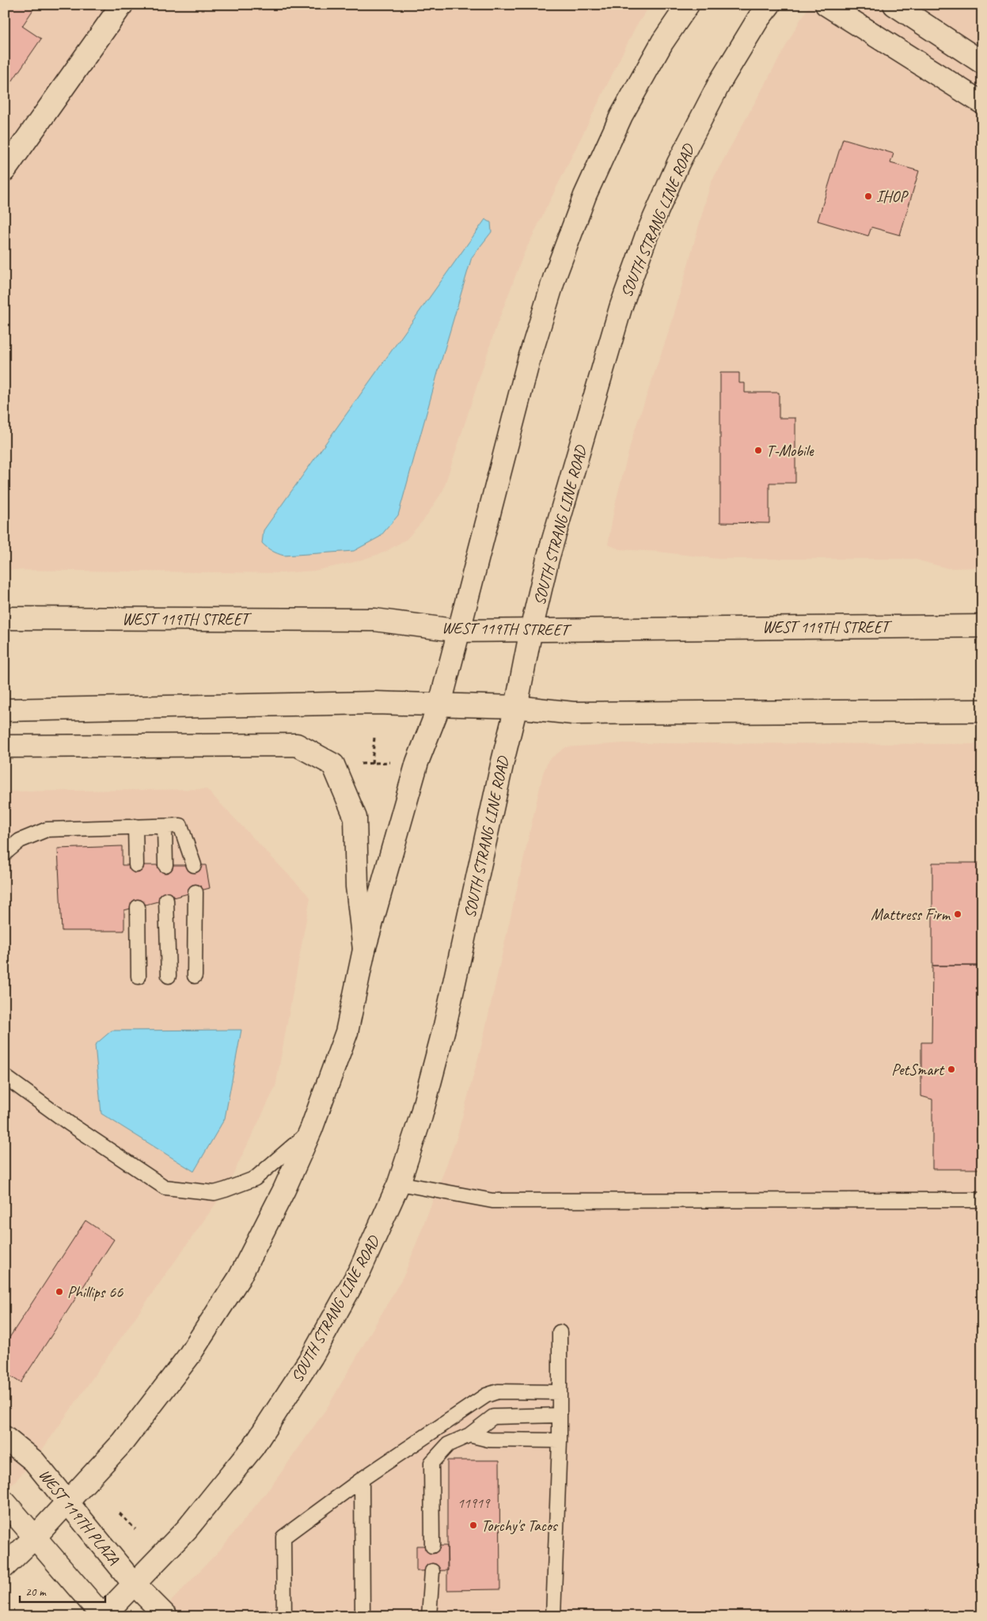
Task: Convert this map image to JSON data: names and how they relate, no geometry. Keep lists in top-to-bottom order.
{
  "streets": {
    "main road": ["SOUTH STRANG LINE ROAD", "WEST 119TH STREET", "WEST 119TH PLAZA"]
  },
  "crossings": [
    ["SOUTH STRANG LINE ROAD", "WEST 119TH STREET"],
    ["SOUTH STRANG LINE ROAD", "WEST 119TH PLAZA"]
  ],
  "places": [
    "IHOP",
    "T-Mobile",
    "Mattress Firm",
    "PetSmart",
    "Phillips 66",
    "Torchy's Tacos"
  ],
  "house_numbers": ["11919"],
  "scale_bar": "20 m"
}
